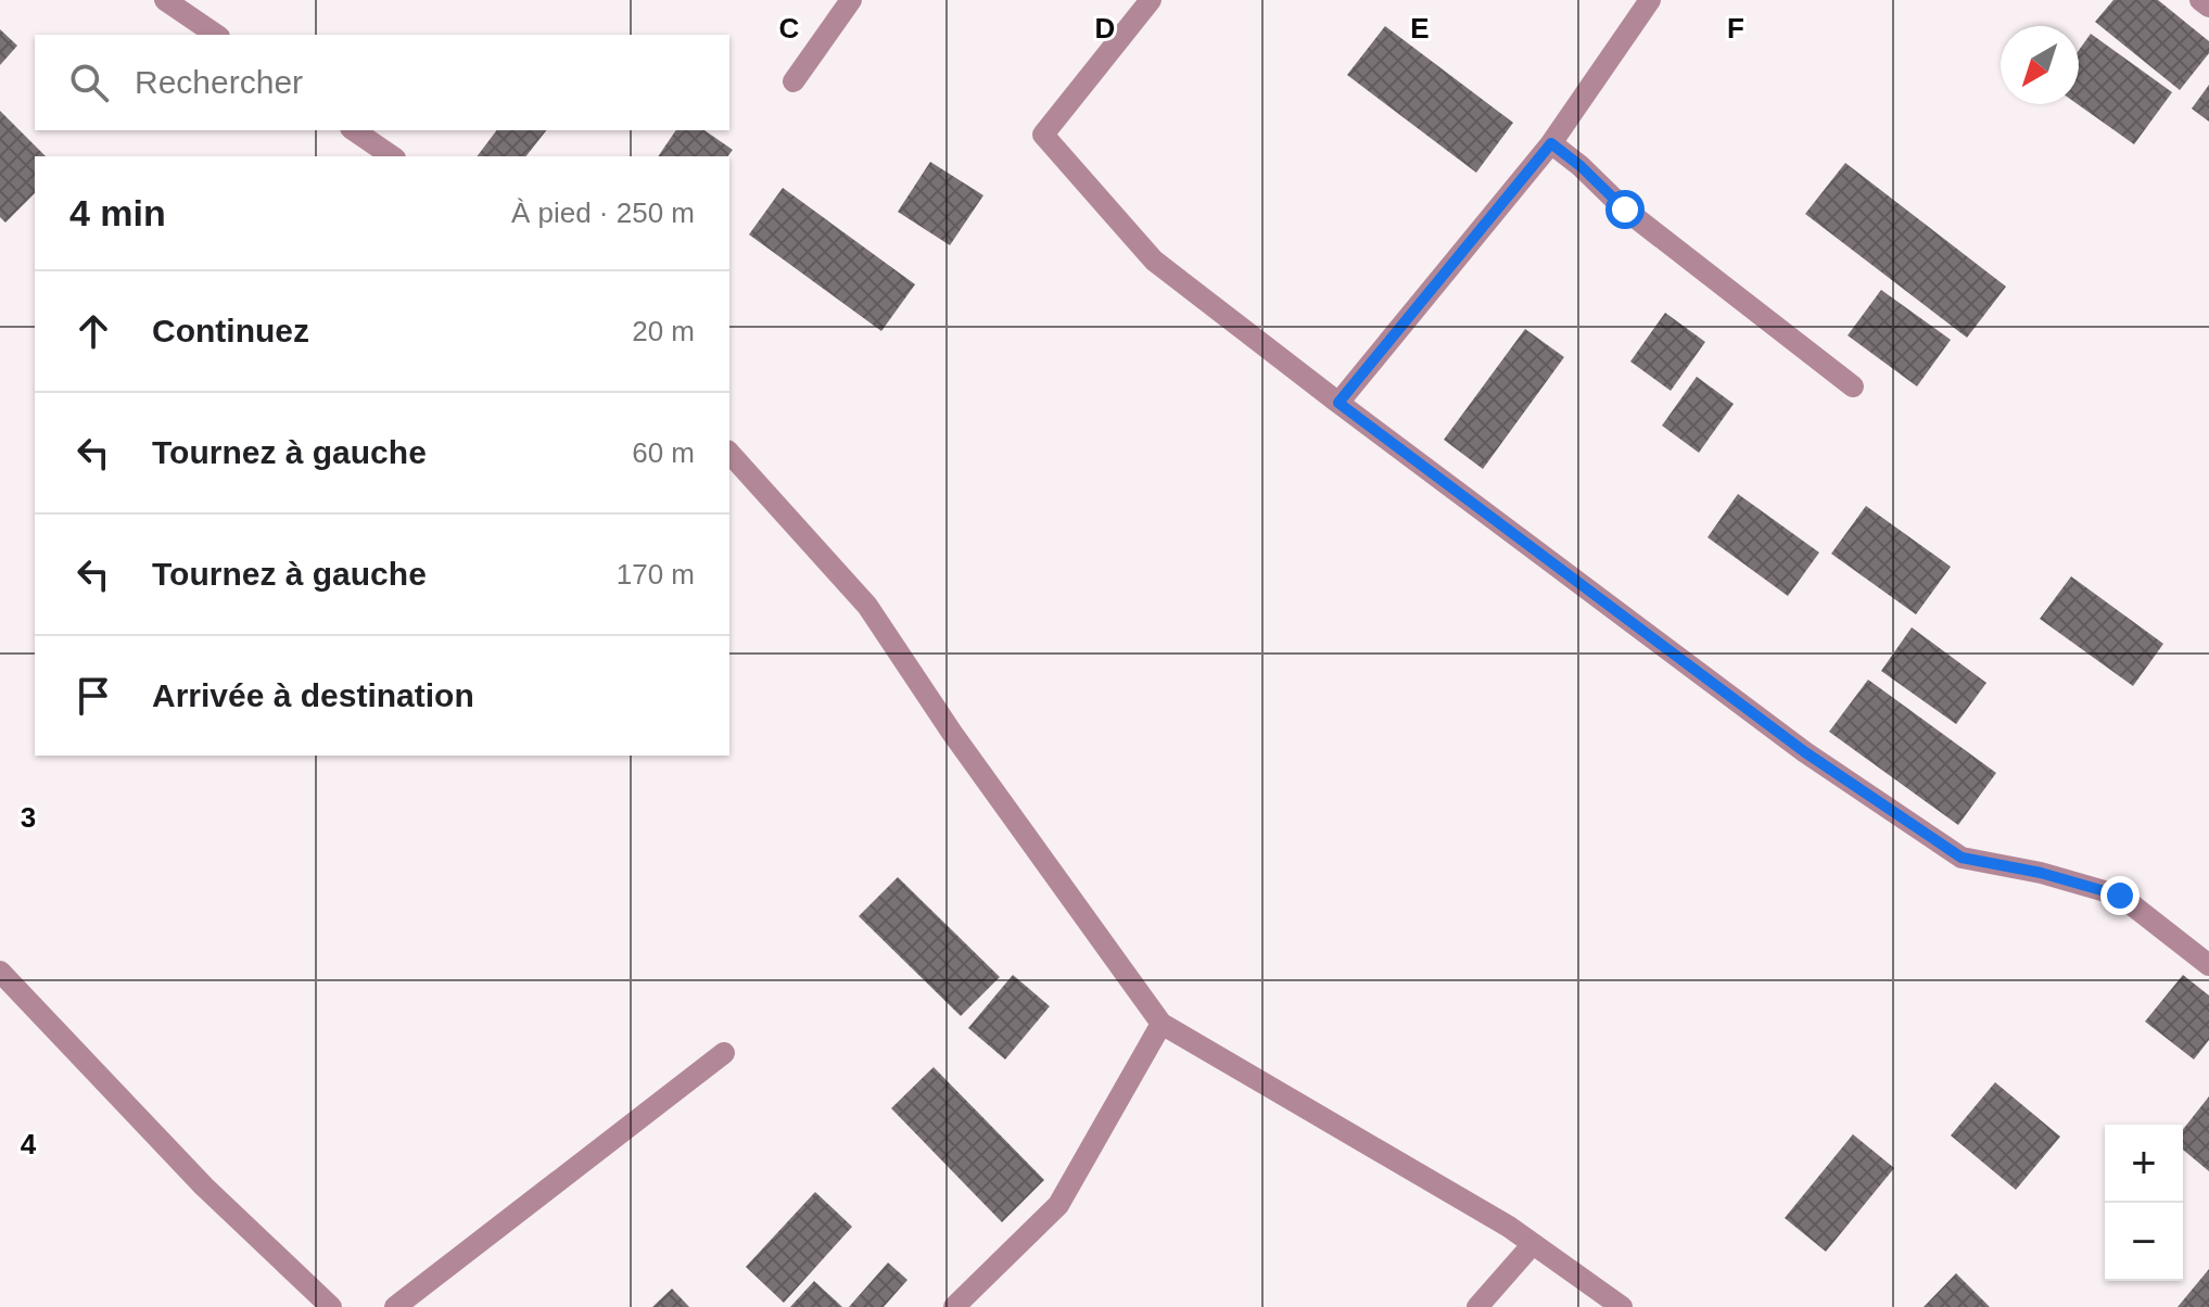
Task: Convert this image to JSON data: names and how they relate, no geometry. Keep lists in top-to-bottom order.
{
  "north": "bottom left",
  "page": {
    "search": "Rechercher",
    "heading": ["4 min", "À pied · 250 m"],
    "list": [
      ["Continuez", "20 m"],
      ["Tournez à gauche", "60 m"],
      ["Tournez à gauche", "170 m"],
      "Arrivée à destination"
    ],
    "map_buttons": ["+", "−"]
  },
  "grid": {
    "columns": [
      "C",
      "D",
      "E",
      "F"
    ],
    "rows": ["3", "4"]
  }
}
